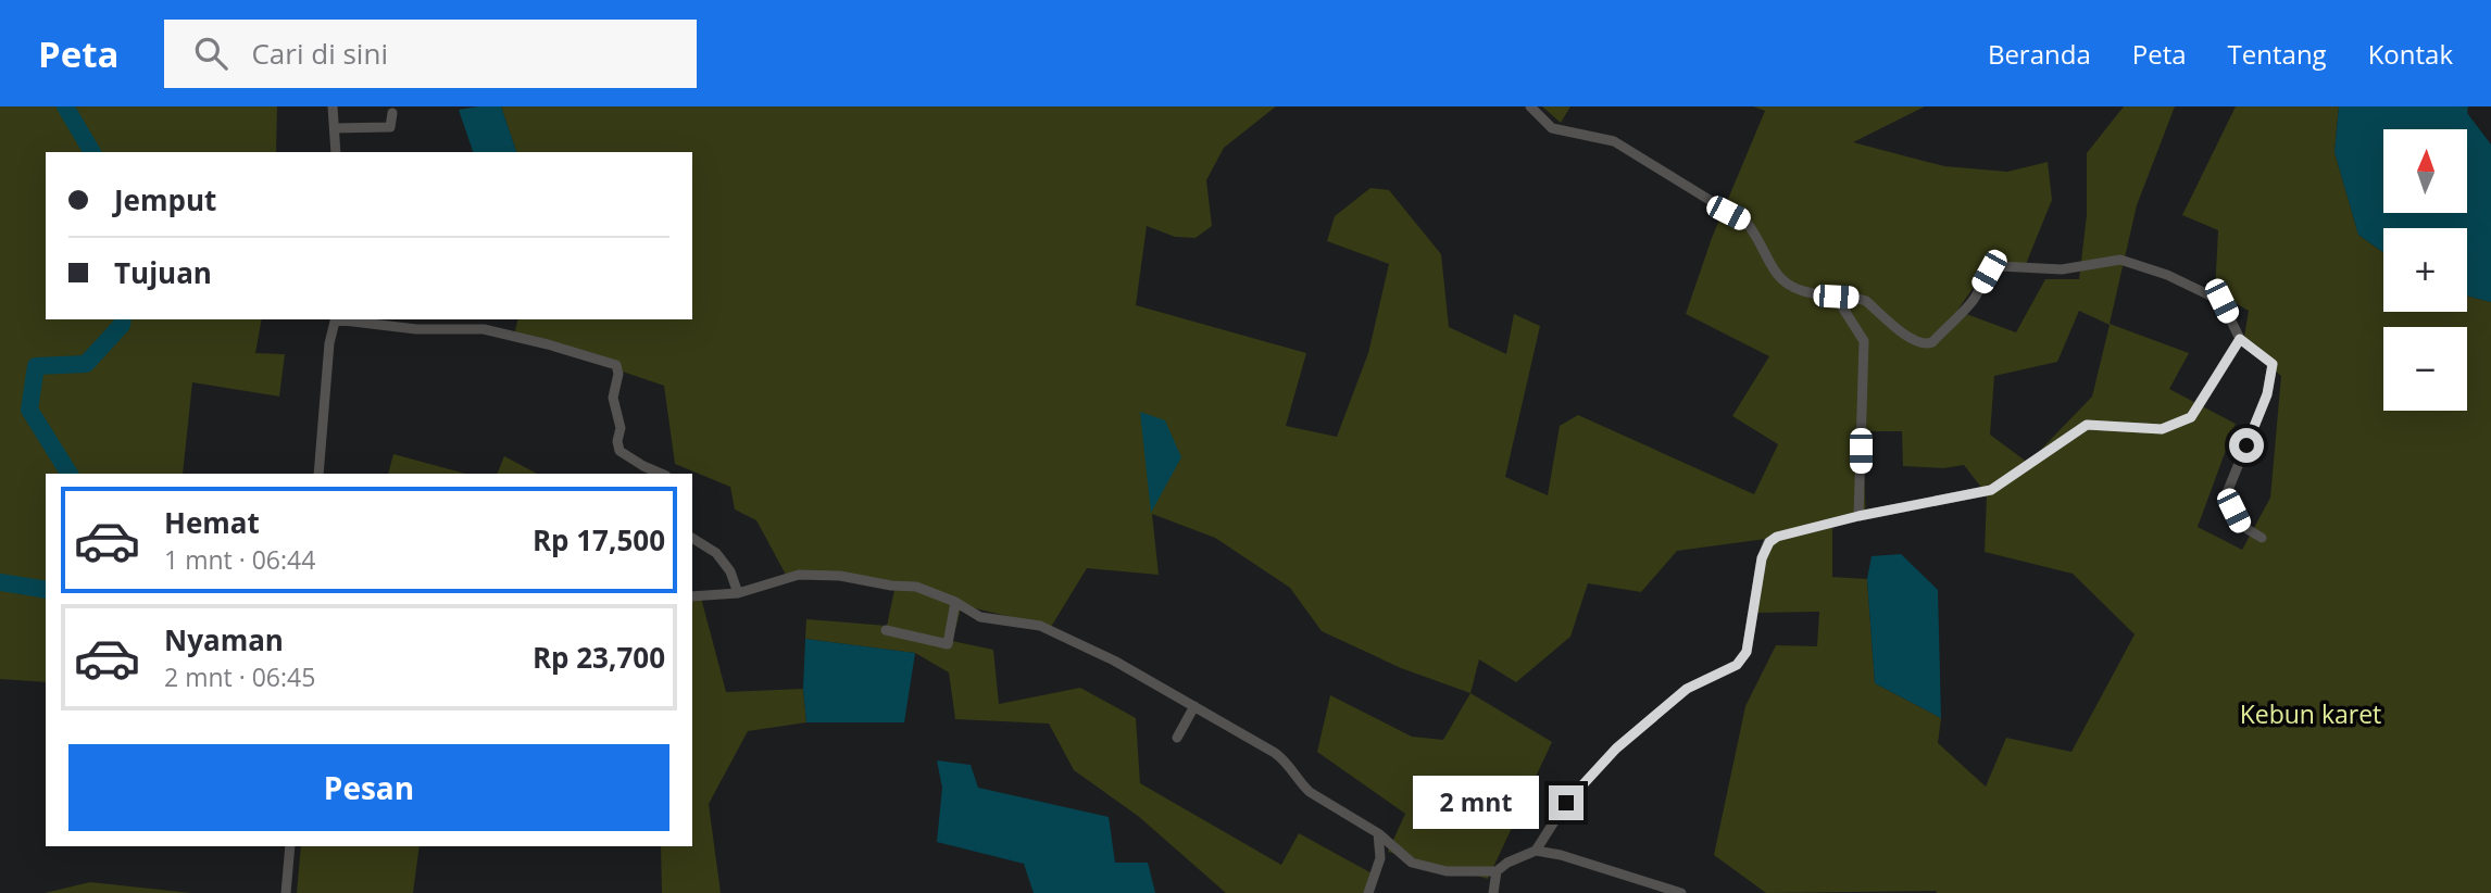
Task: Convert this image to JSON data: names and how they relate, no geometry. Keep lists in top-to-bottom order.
{
  "parks": ["Kebun karet"],
  "north": "top",
  "page": {
    "header": "Peta",
    "search": "Cari di sini",
    "nav": [
      "Beranda",
      "Peta",
      "Tentang",
      "Kontak"
    ],
    "map_buttons": ["+", "−"],
    "banner": ["Jemput", "Tujuan"],
    "list": [
      {
        "name": "Hemat",
        "note": "1 mnt · 06:44",
        "value": "Rp 17,500"
      },
      {
        "name": "Nyaman",
        "note": "2 mnt · 06:45",
        "value": "Rp 23,700"
      }
    ],
    "buttons": "Pesan",
    "bubble": "2 mnt"
  }
}
